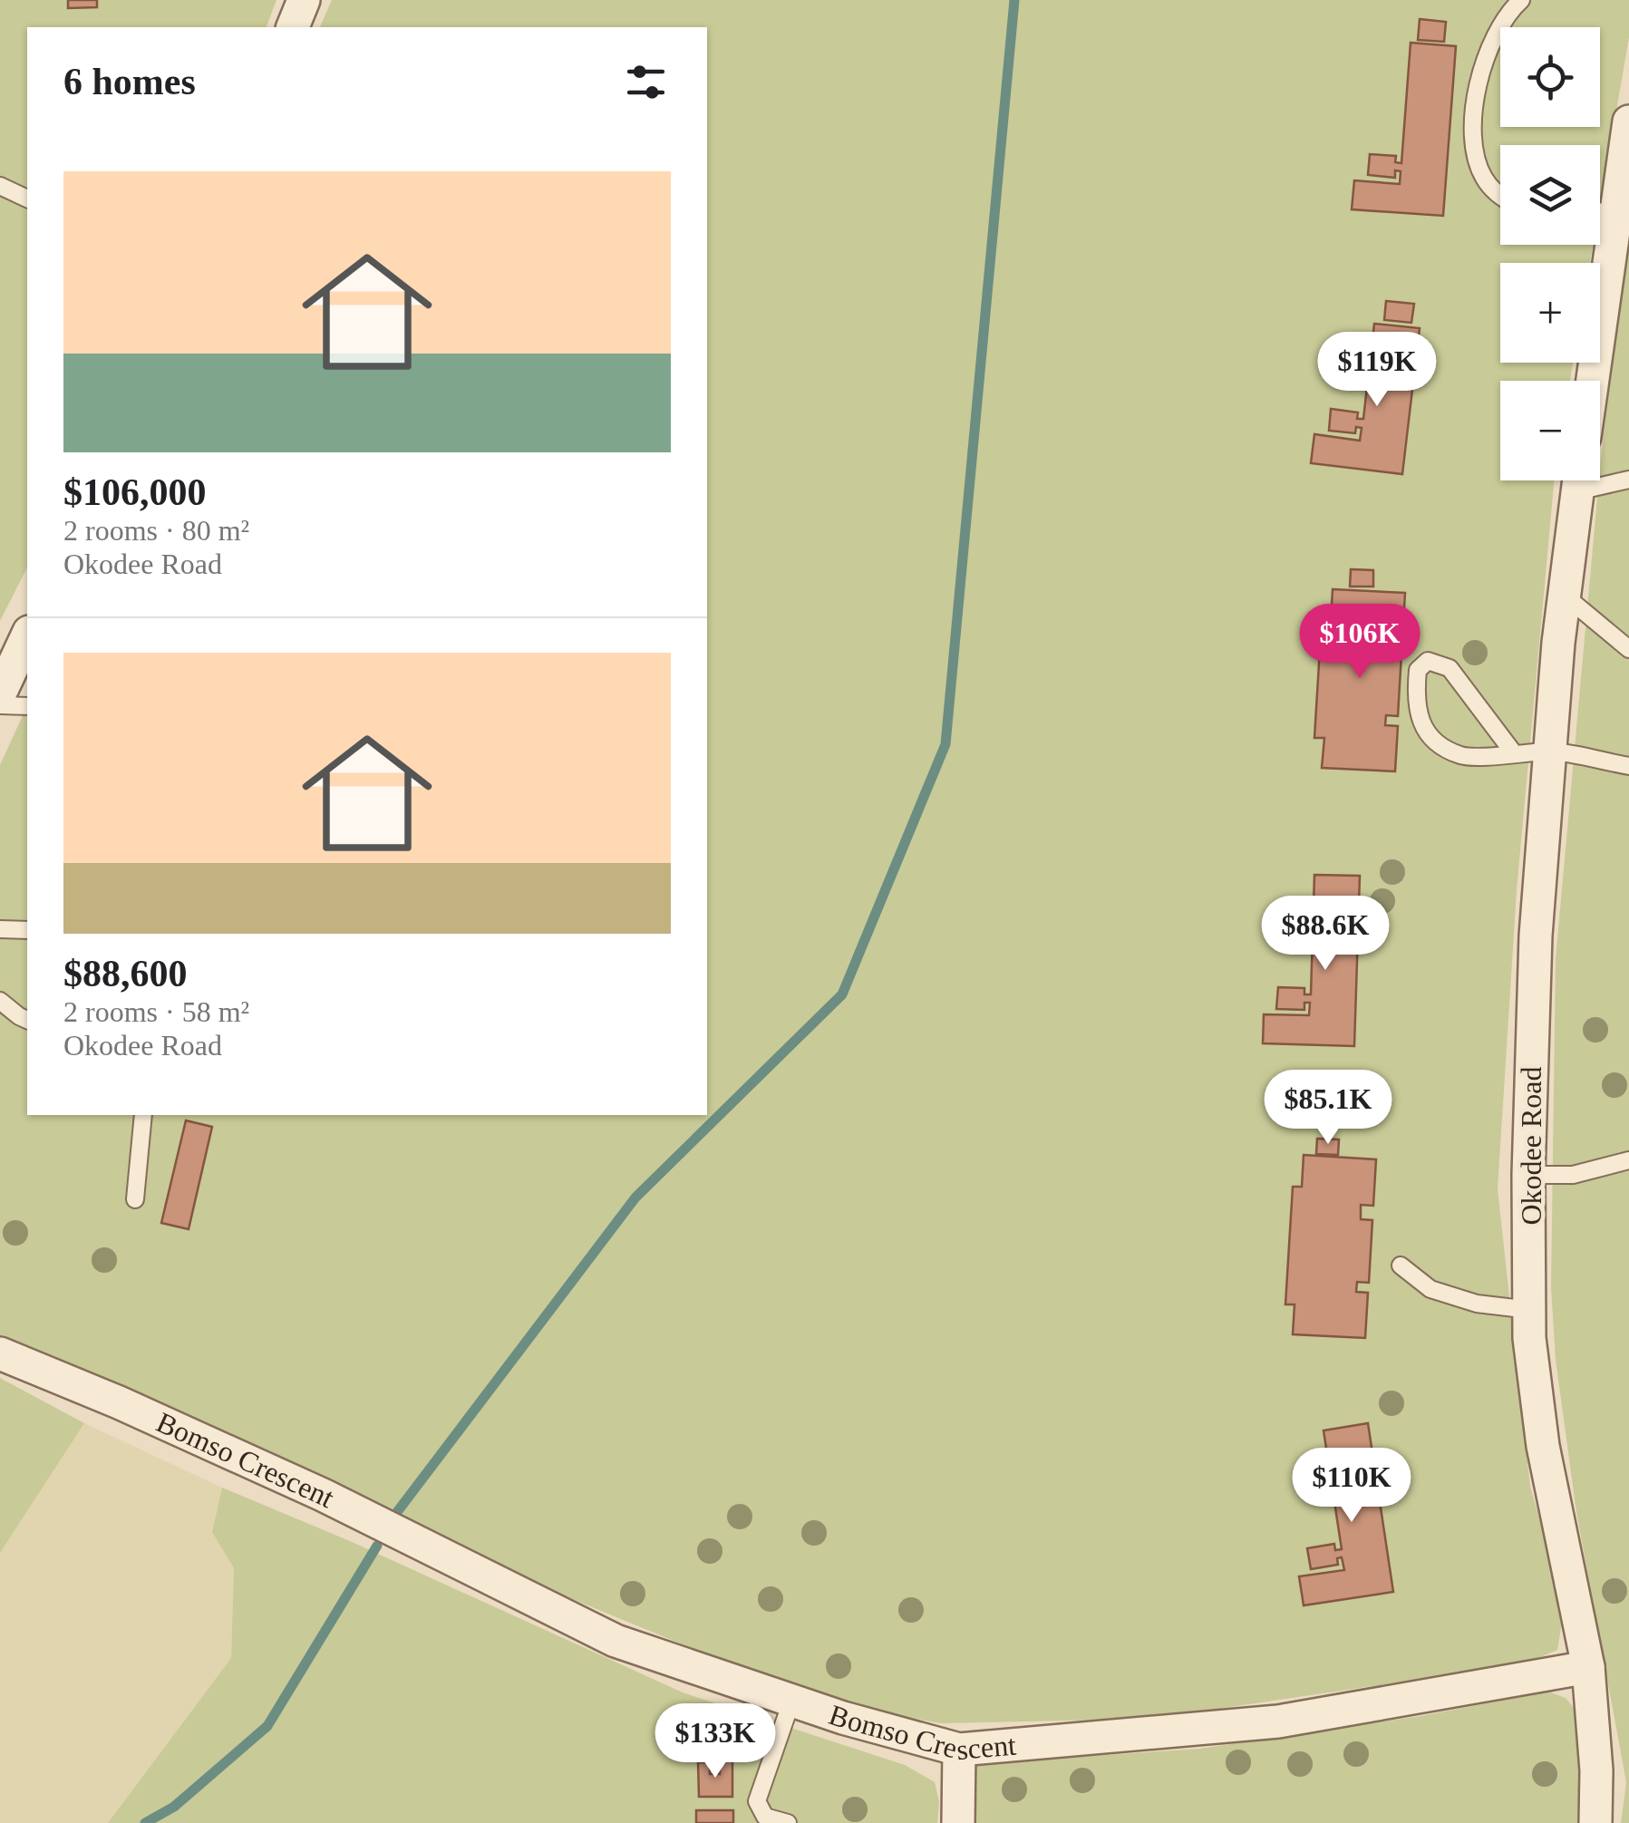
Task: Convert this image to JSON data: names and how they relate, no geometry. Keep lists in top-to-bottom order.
{
  "streets": {
    "street": ["Okodee Road", "Bomso Crescent"]
  },
  "crossings": [
    ["Okodee Road", "Bomso Crescent"]
  ],
  "page": {
    "map_buttons": ["+", "−"],
    "heading": "6 homes",
    "list": [
      {
        "name": "$106,000",
        "note": "2 rooms · 80 m² · Okodee Road"
      },
      {
        "name": "$88,600",
        "note": "2 rooms · 58 m² · Okodee Road"
      }
    ],
    "price": [
      "$119K",
      "$106K",
      "$88.6K",
      "$85.1K",
      "$110K",
      "$133K"
    ]
  }
}
